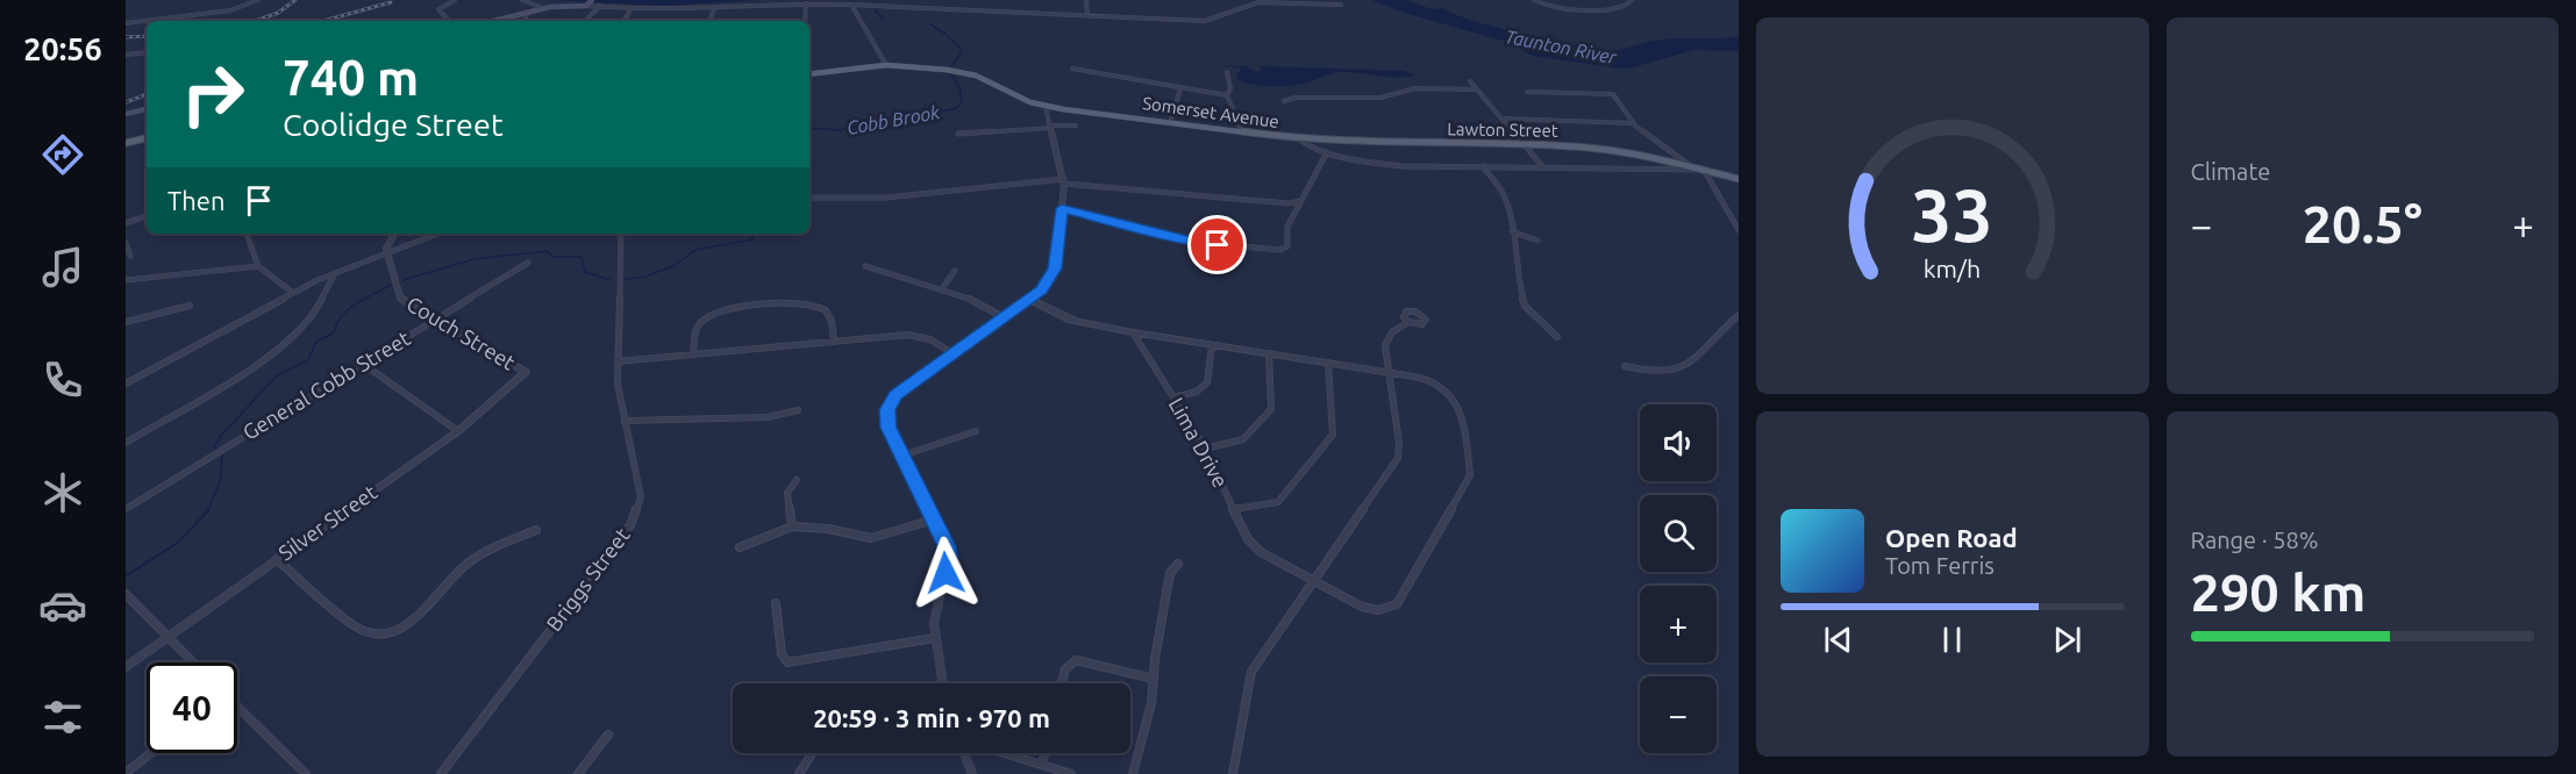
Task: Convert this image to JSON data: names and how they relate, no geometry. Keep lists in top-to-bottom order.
{
  "streets": {
    "main road": ["Somerset Avenue", "Lawton Street"],
    "street": [
      "Couch Street",
      "General Cobb Street",
      "Lima Drive",
      "Silver Street",
      "Briggs Street"
    ]
  },
  "crossings": [
    ["Somerset Avenue", "Lawton Street"],
    ["Couch Street", "General Cobb Street"],
    ["Couch Street", "Silver Street"]
  ],
  "water": ["Taunton River", "Cobb Brook"],
  "page": {
    "tabs": "20:56",
    "tile": [
      "Climate",
      ["Range · 58%", "290 km"]
    ],
    "turn": ["740 m", "Coolidge Street"],
    "then": "Then",
    "heat": ["−", "20.5°", "+"],
    "map_buttons": ["+", "−"],
    "song": ["Open Road", "Tom Ferris"],
    "limit": "40",
    "trip": "20:59 · 3 min · 970 m",
    "gauge": ["33", "km/h"]
  }
}
